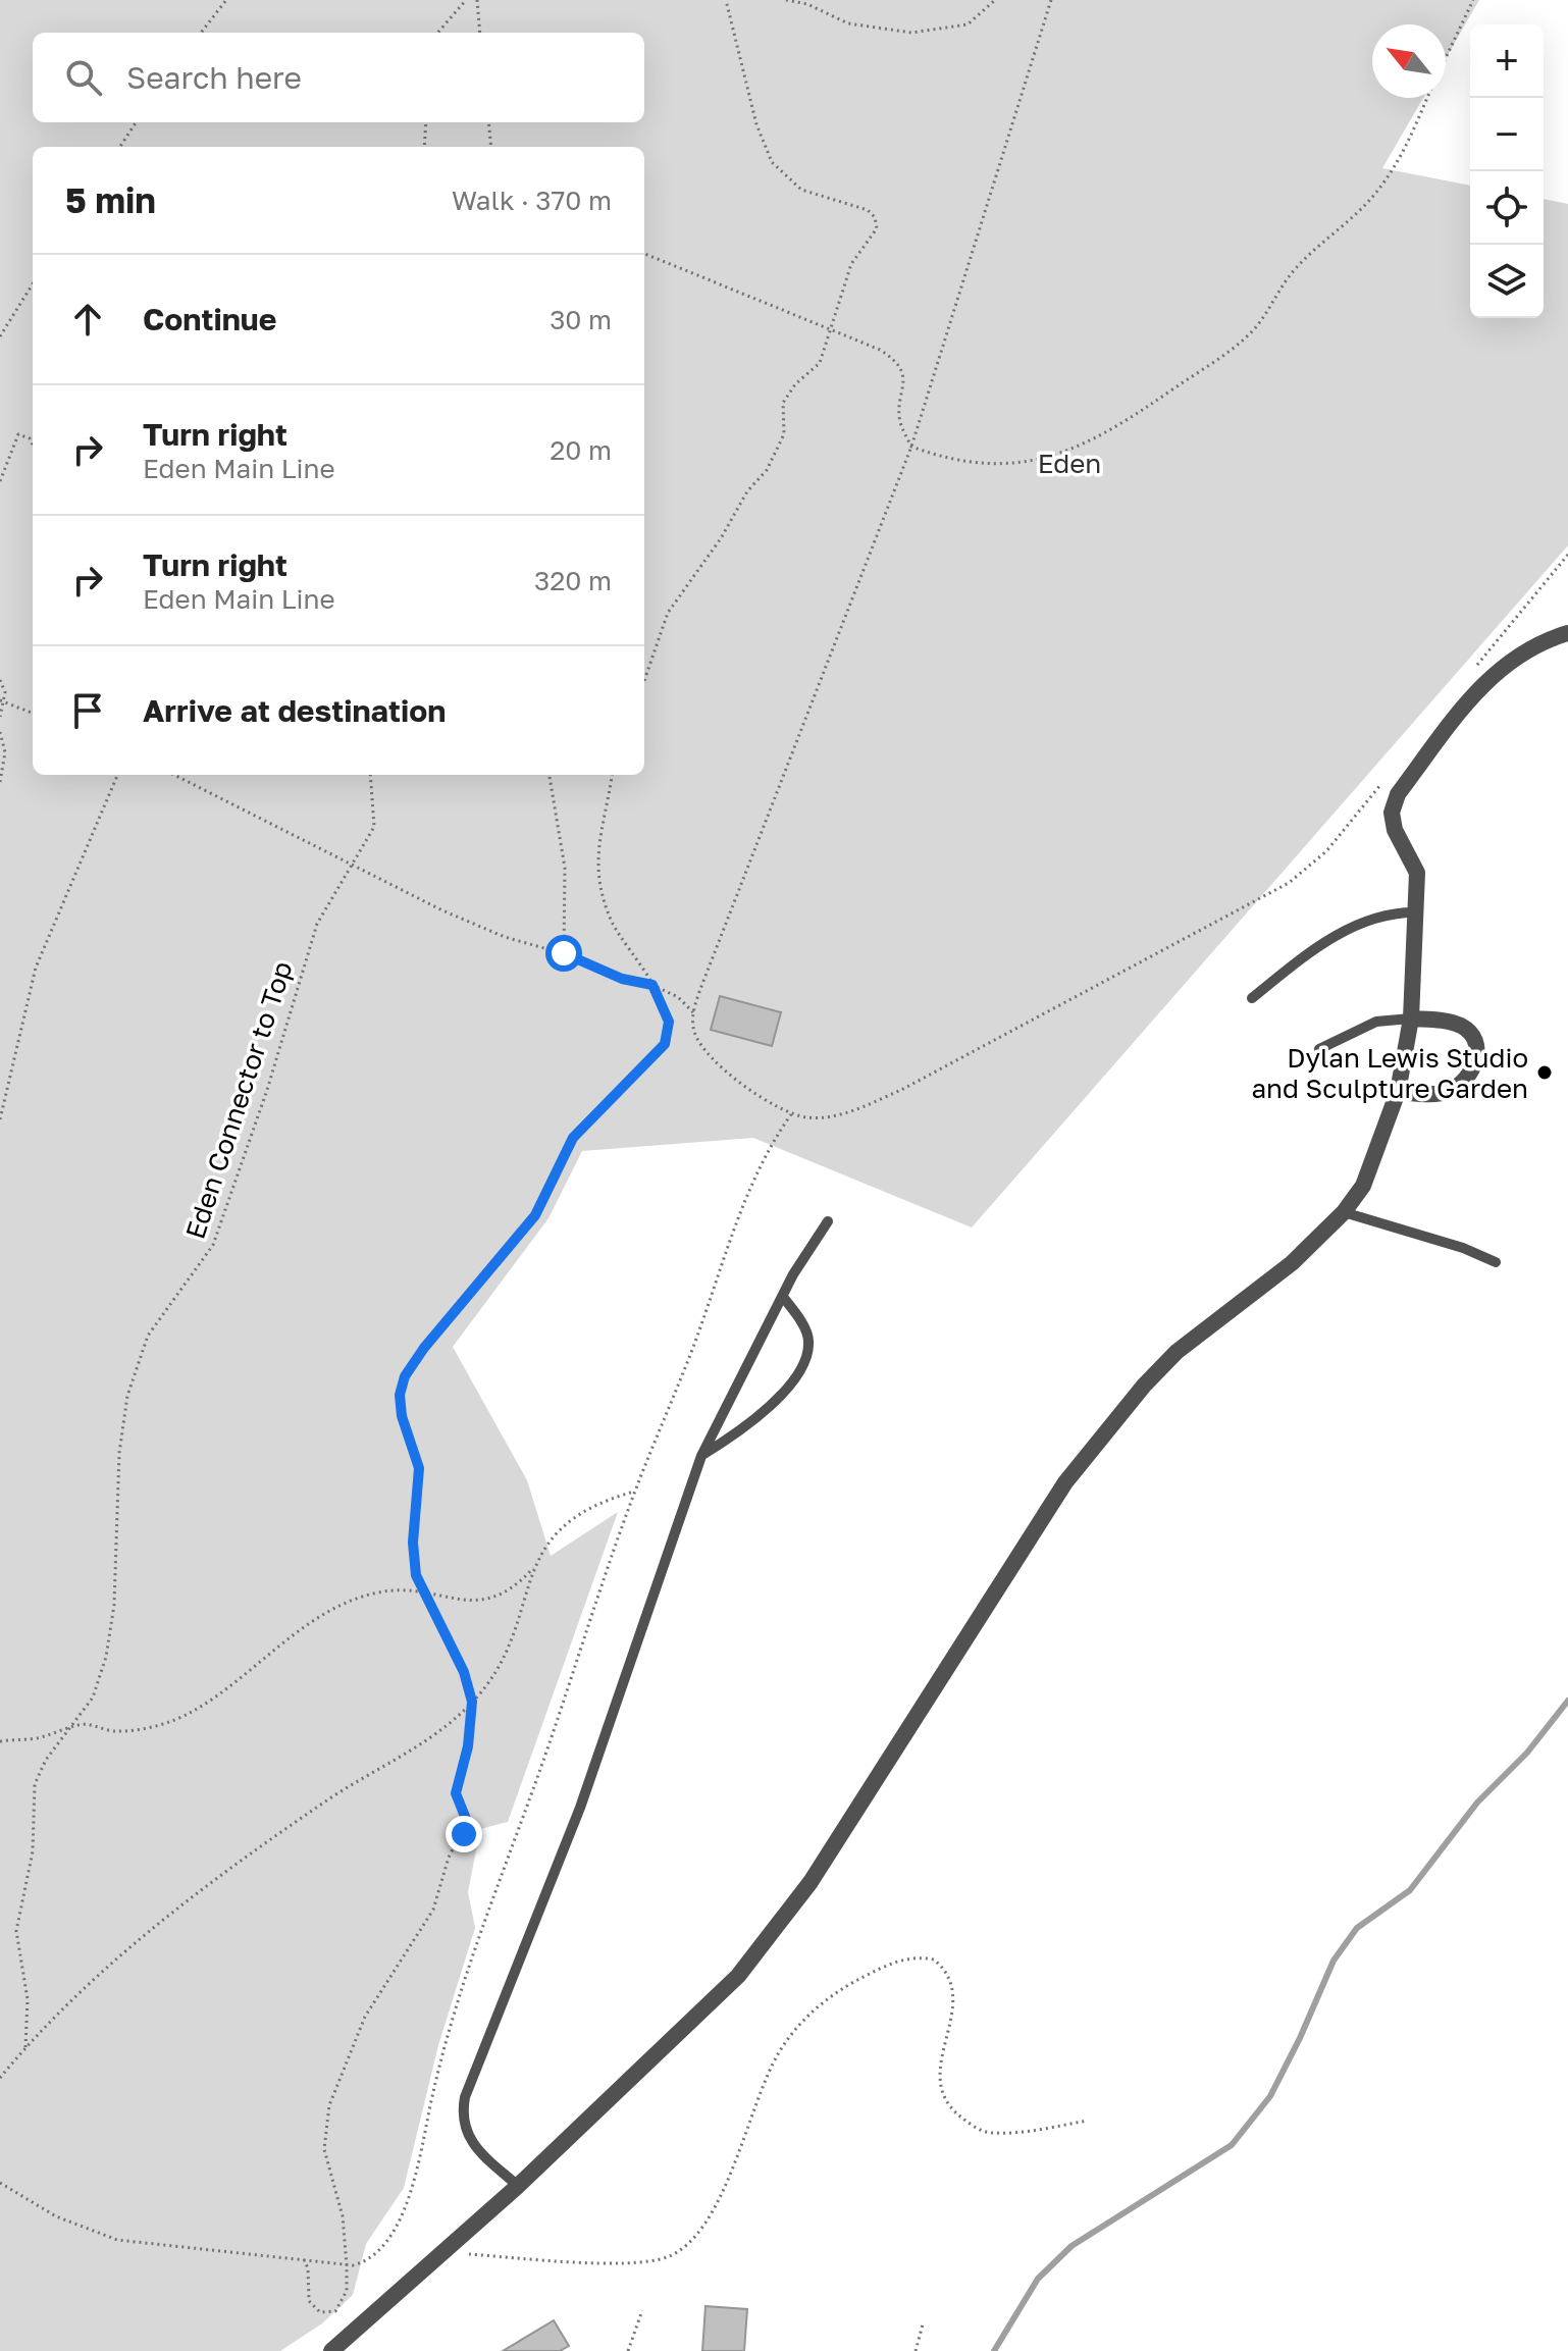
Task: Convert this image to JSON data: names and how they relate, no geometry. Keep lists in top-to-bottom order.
{
  "streets": {
    "path": ["Eden Connector to Top"]
  },
  "parks": ["Eden"],
  "places": ["Dylan Lewis Studio and Sculpture Garden"],
  "north": "top left",
  "page": {
    "map_buttons": ["+", "−"],
    "search": "Search here",
    "heading": ["5 min", "Walk · 370 m"],
    "list": [
      ["Continue", "30 m"],
      ["Turn right", "Eden Main Line", "20 m"],
      ["Turn right", "Eden Main Line", "320 m"],
      "Arrive at destination"
    ]
  }
}
